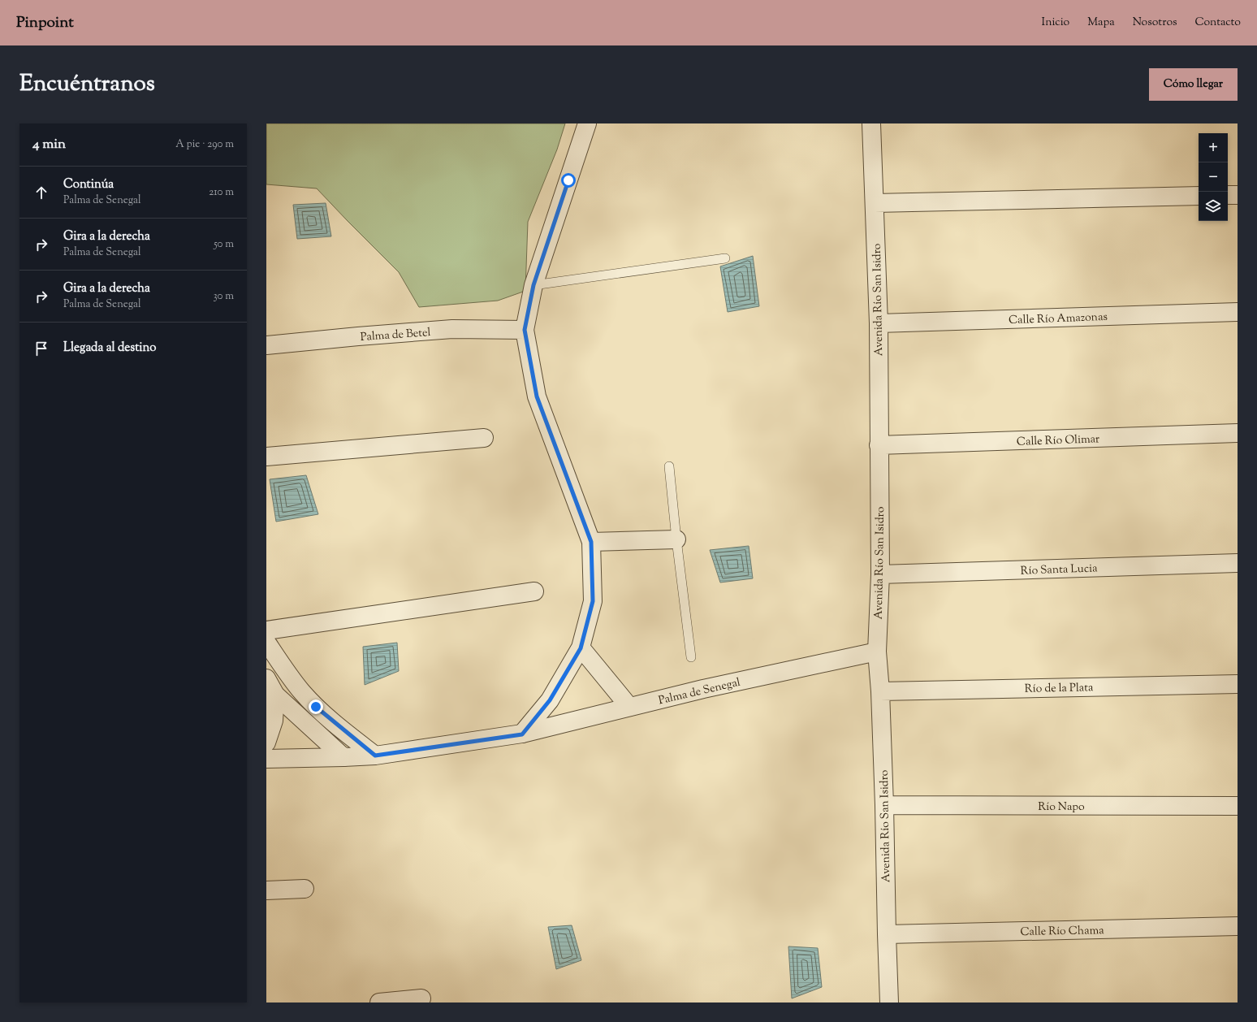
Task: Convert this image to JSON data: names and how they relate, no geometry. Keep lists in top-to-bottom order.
{
  "streets": {
    "street": [
      "Avenida Río San Isidro",
      "Calle Río Amazonas",
      "Palma de Betel",
      "Calle Río Olimar",
      "Río Santa Lucia",
      "Río de la Plata",
      "Palma de Senegal",
      "Río Napo",
      "Calle Río Chama"
    ]
  },
  "crossings": [
    ["Avenida Río San Isidro", "Calle Río Amazonas"],
    ["Avenida Río San Isidro", "Calle Río Olimar"],
    ["Avenida Río San Isidro", "Río Santa Lucia"],
    ["Avenida Río San Isidro", "Río de la Plata"],
    ["Avenida Río San Isidro", "Palma de Senegal"],
    ["Avenida Río San Isidro", "Río Napo"],
    ["Avenida Río San Isidro", "Calle Río Chama"]
  ],
  "page": {
    "header": "Pinpoint",
    "nav": [
      "Inicio",
      "Mapa",
      "Nosotros",
      "Contacto"
    ],
    "title": "Encuéntranos",
    "buttons": "Cómo llegar",
    "heading": ["4 min", "A pie · 290 m"],
    "map_buttons": ["+", "−"],
    "list": [
      ["Continúa", "Palma de Senegal", "210 m"],
      ["Gira a la derecha", "Palma de Senegal", "50 m"],
      ["Gira a la derecha", "Palma de Senegal", "30 m"],
      "Llegada al destino"
    ]
  }
}
